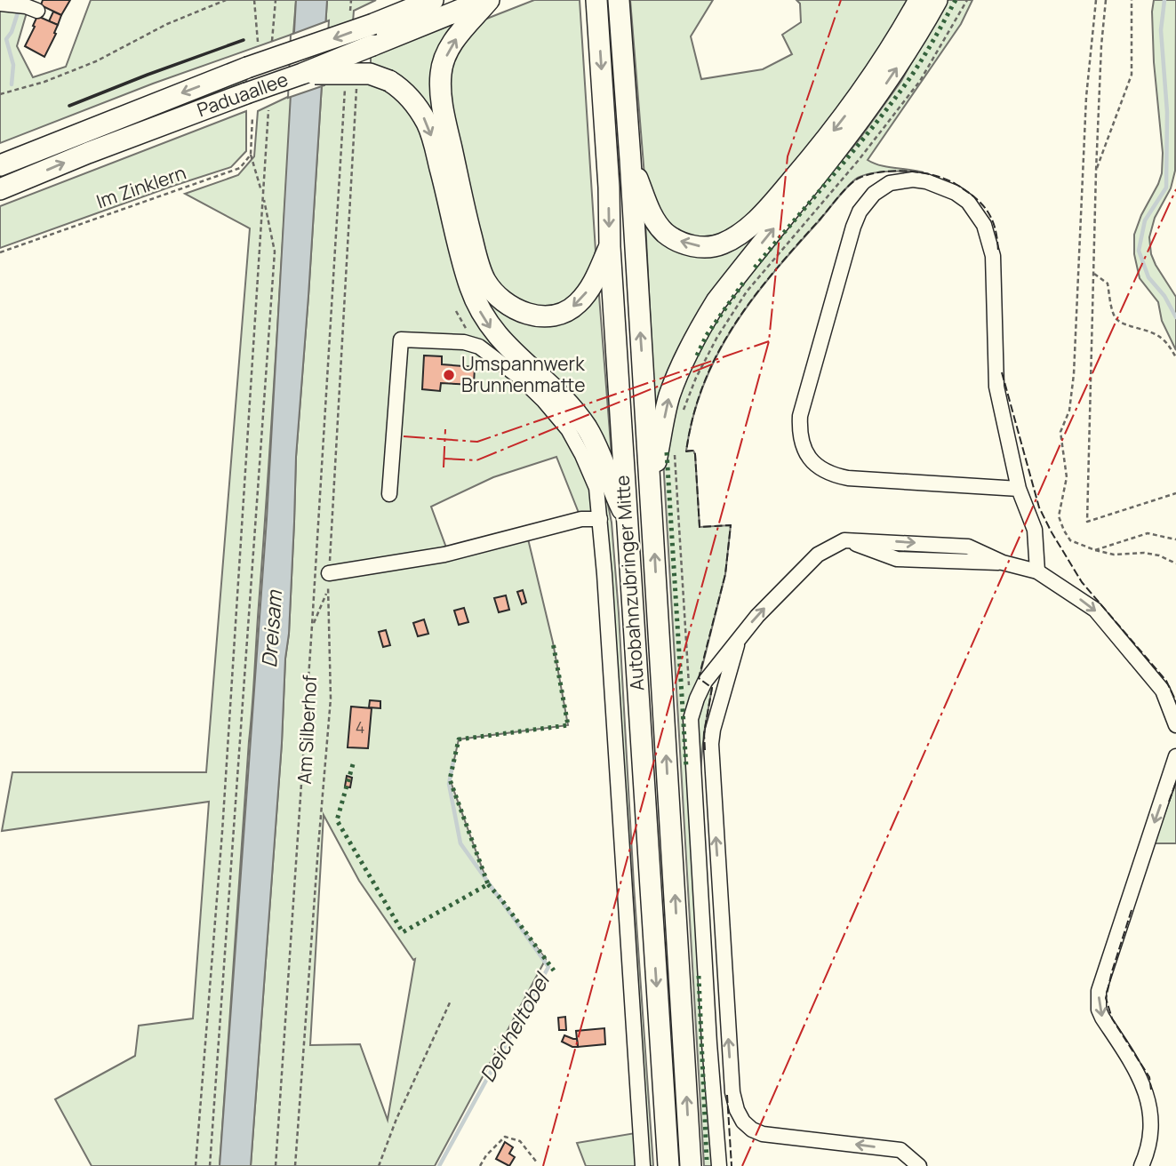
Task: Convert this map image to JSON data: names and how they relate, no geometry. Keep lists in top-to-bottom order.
{
  "streets": {
    "highway": ["Paduaallee", "Autobahnzubringer Mitte"],
    "path": ["Im Zinklern", "Am Silberhof"]
  },
  "water": ["Dreisam", "Deicheltobel"],
  "places": ["Umspannwerk Brunnenmatte"],
  "house_numbers": ["4"]
}
